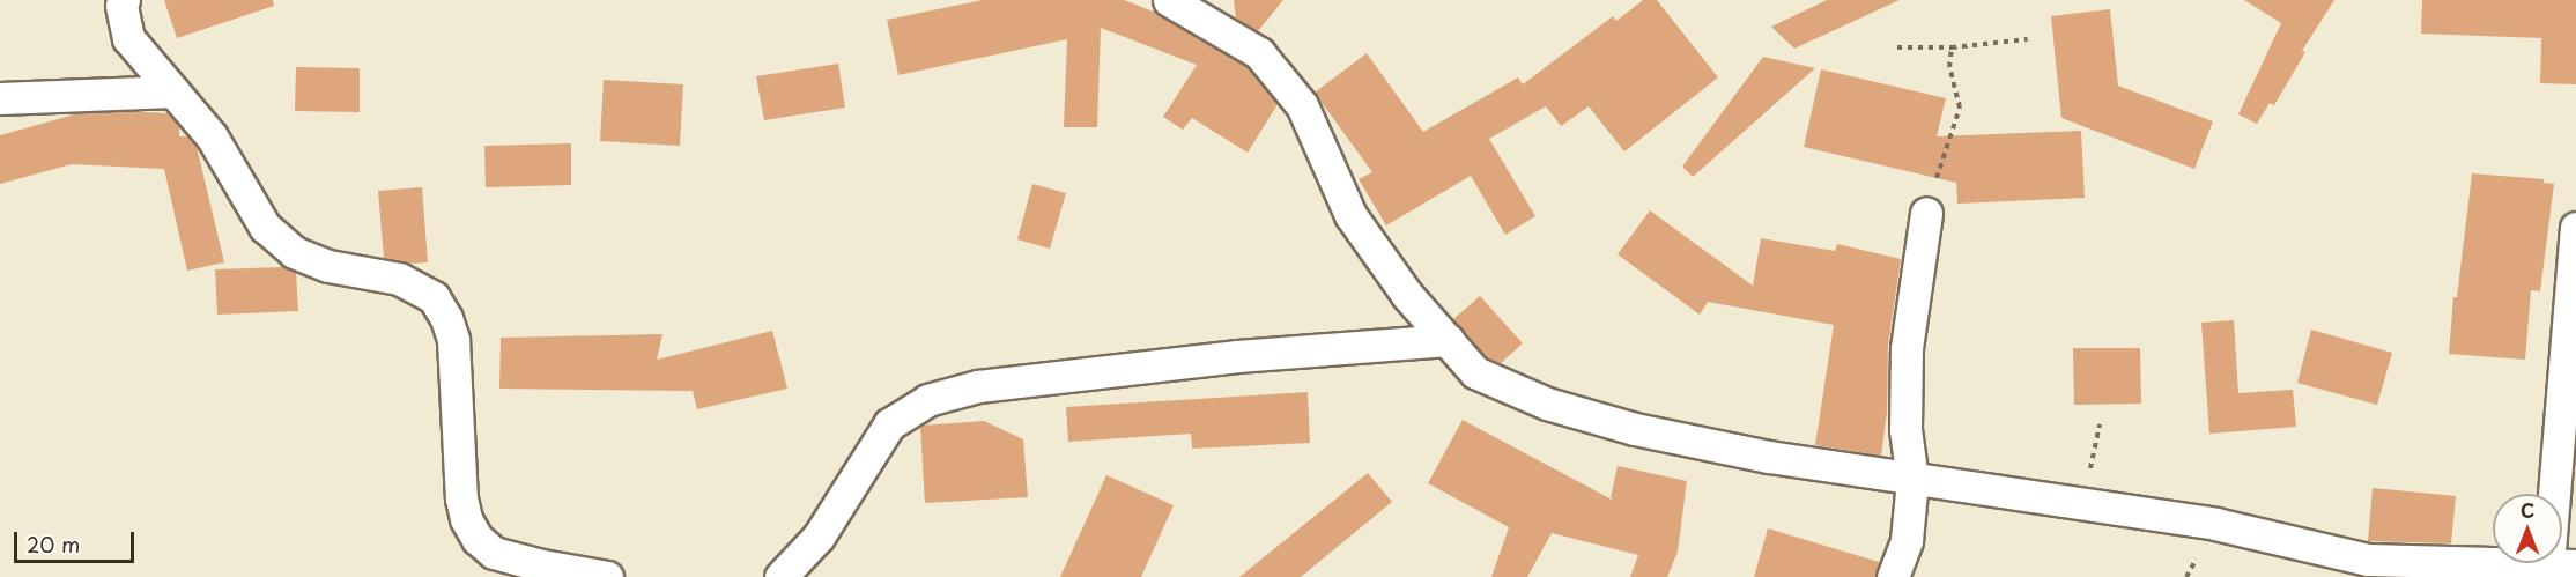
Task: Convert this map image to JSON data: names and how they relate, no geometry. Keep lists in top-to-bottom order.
{
  "scale_bar": "20 m",
  "north": "top"
}
